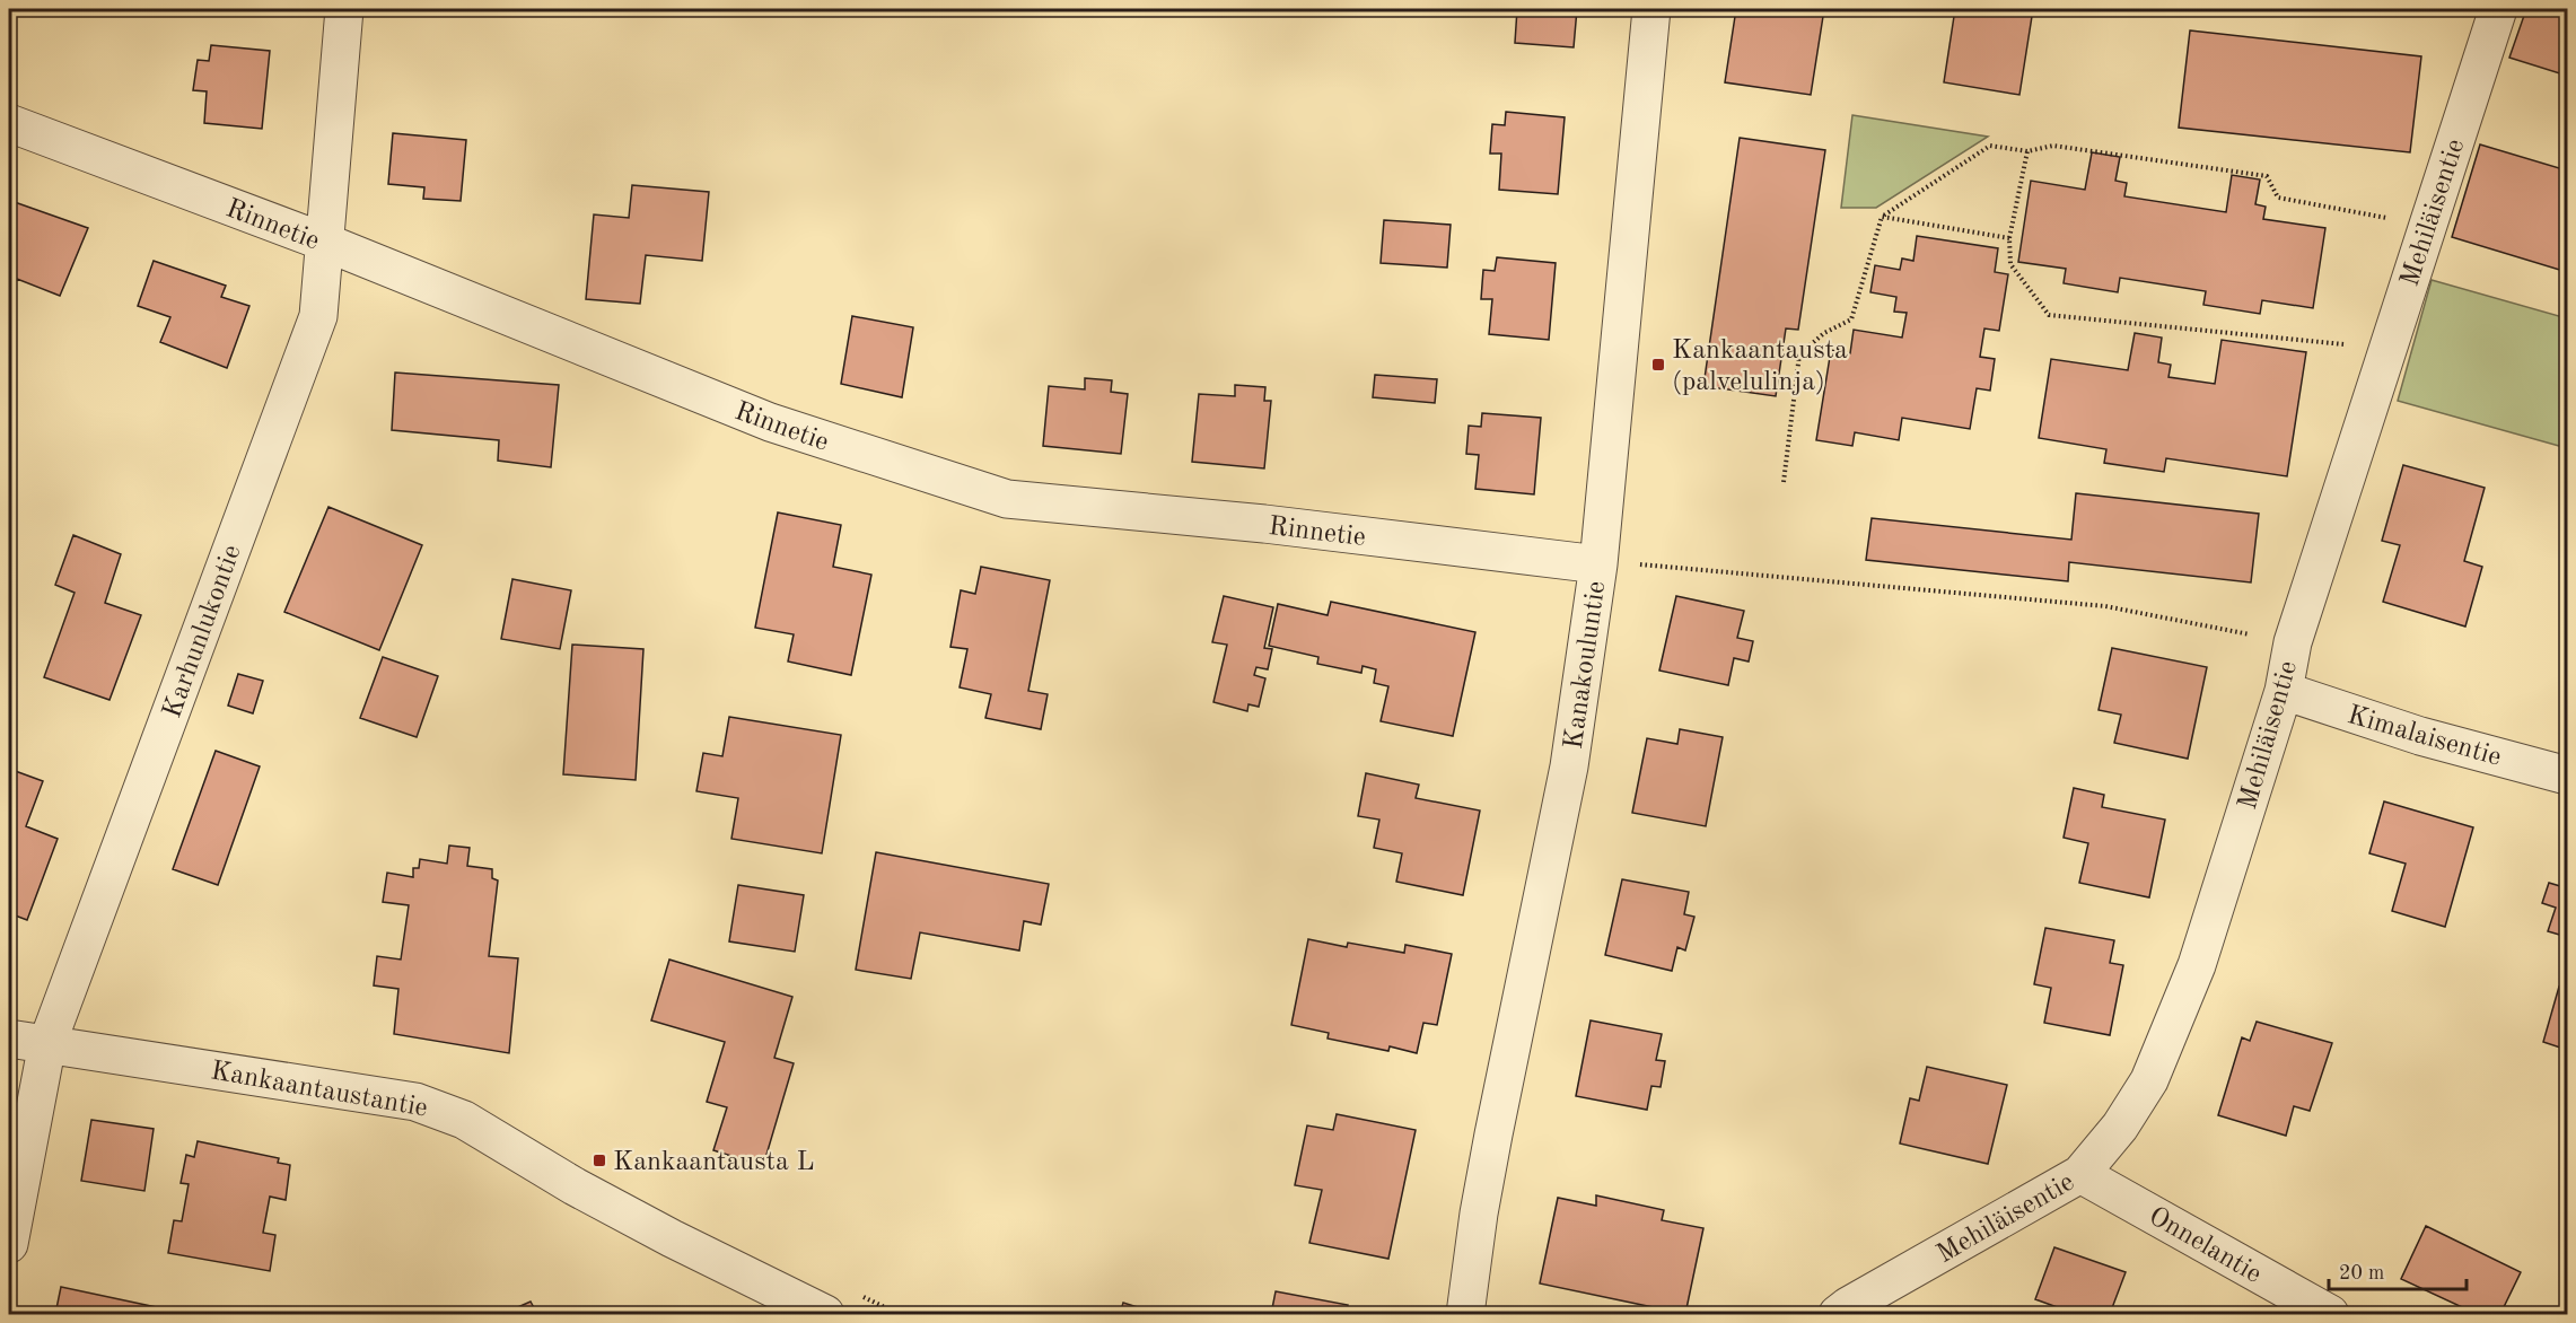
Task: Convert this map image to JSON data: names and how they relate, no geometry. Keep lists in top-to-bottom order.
{
  "streets": {
    "street": [
      "Mehiläisentie",
      "Rinnetie",
      "Karhunlukontie",
      "Kanakouluntie",
      "Kimalaisentie",
      "Kankaantaustantie",
      "Onnelantie"
    ]
  },
  "crossings": [
    ["Mehiläisentie", "Kimalaisentie"],
    ["Mehiläisentie", "Onnelantie"],
    ["Rinnetie", "Karhunlukontie"],
    ["Rinnetie", "Kanakouluntie"],
    ["Karhunlukontie", "Kankaantaustantie"]
  ],
  "places": {
    "transit": ["Kankaantausta (palvelulinja)", "Kankaantausta L"]
  },
  "scale_bar": "20 m"
}
